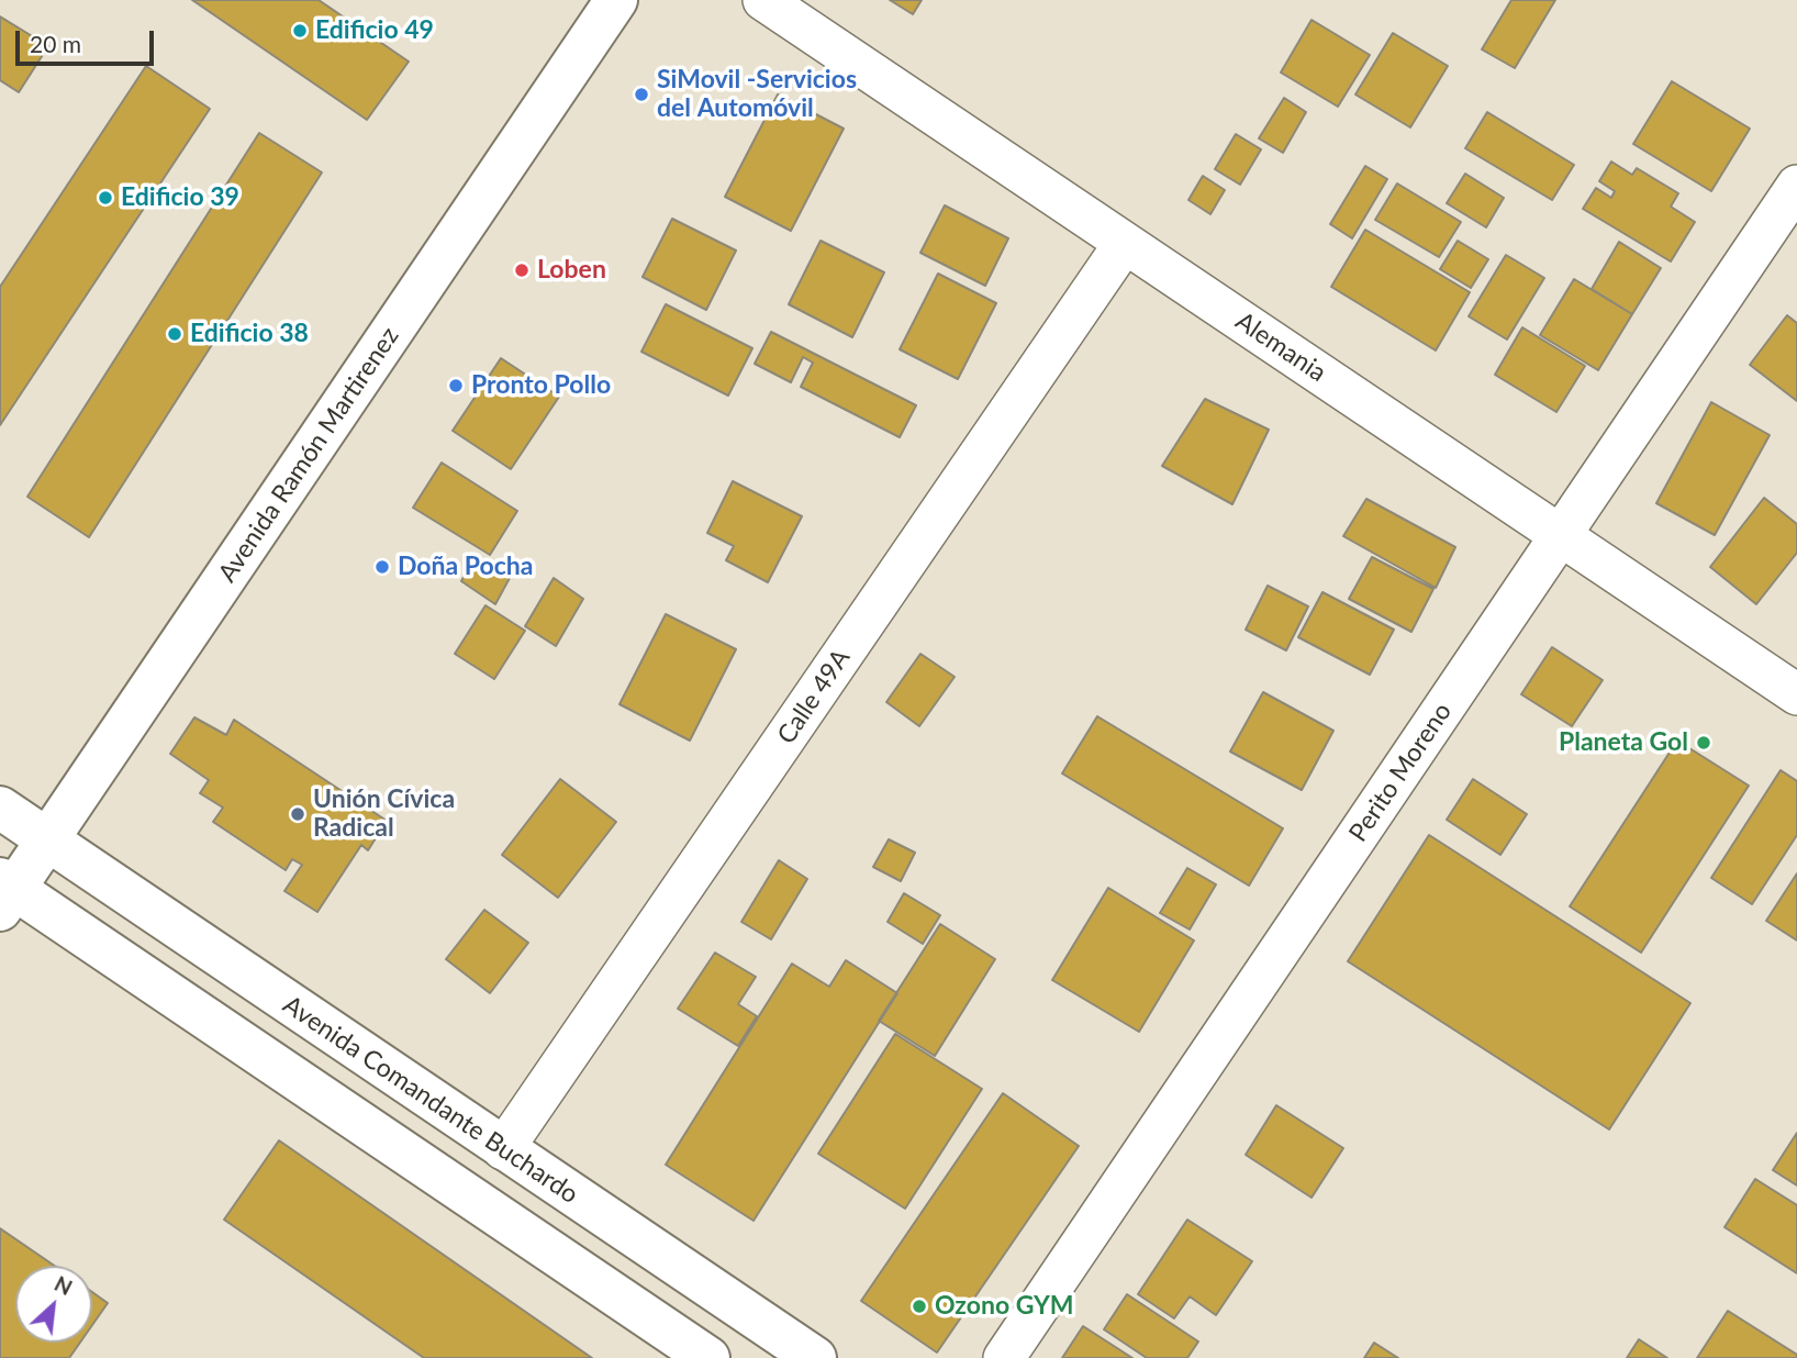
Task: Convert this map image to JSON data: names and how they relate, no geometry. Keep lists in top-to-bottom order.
{
  "streets": {
    "main road": ["Avenida Ramón Martirenez", "Avenida Comandante Buchardo"],
    "street": ["Alemania", "Calle 49A", "Perito Moreno"]
  },
  "crossings": [
    ["Alemania", "Calle 49A"],
    ["Alemania", "Perito Moreno"],
    ["Avenida Ramón Martirenez", "Avenida Comandante Buchardo"],
    ["Calle 49A", "Avenida Comandante Buchardo"]
  ],
  "places": [
    "Edificio 49",
    "SiMovil -Servicios del Automóvil",
    "Edificio 39",
    "Loben",
    "Edificio 38",
    "Pronto Pollo",
    "Doña Pocha",
    "Planeta Gol",
    "Unión Cívica Radical",
    "Ozono GYM"
  ],
  "scale_bar": "20 m",
  "north": "top right"
}
